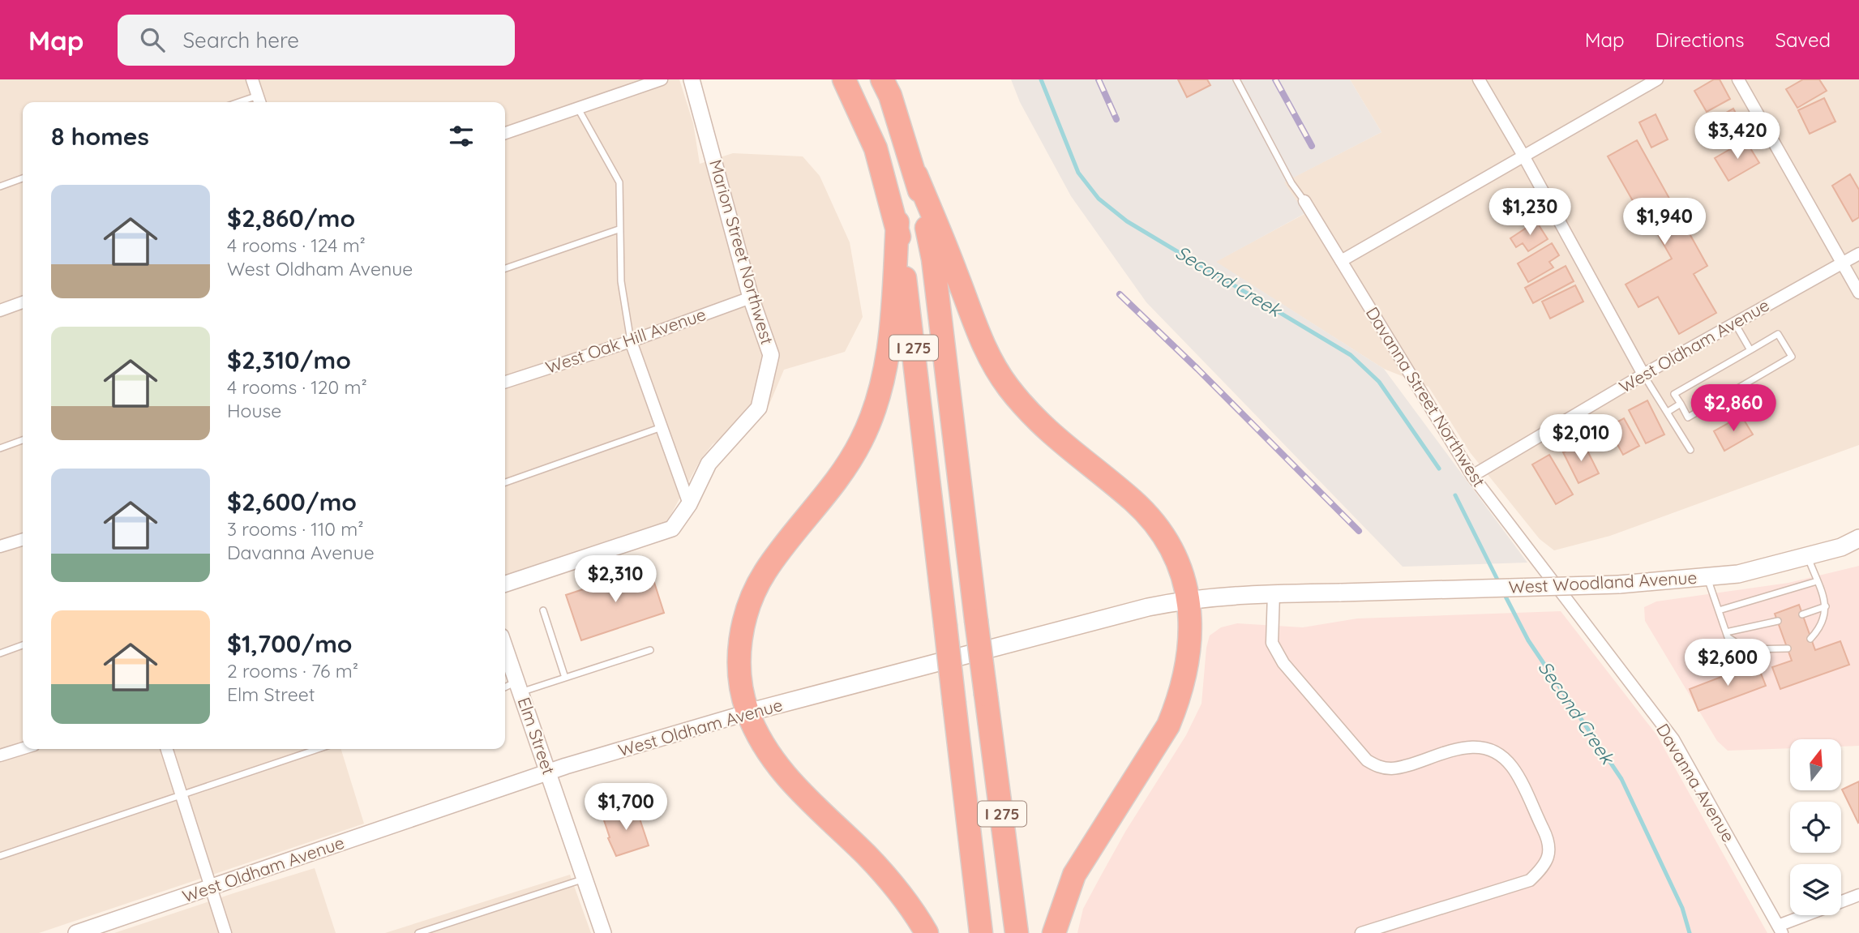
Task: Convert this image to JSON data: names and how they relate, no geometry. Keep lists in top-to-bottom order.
{
  "streets": {
    "highway": ["I 275"],
    "main road": ["West Oldham Avenue", "West Woodland Avenue"],
    "street": [
      "Marion Street Northwest",
      "West Oak Hill Avenue",
      "Davanna Street Northwest",
      "Elm Street",
      "Davanna Avenue"
    ]
  },
  "crossings": [
    ["Marion Street Northwest", "West Oak Hill Avenue"],
    ["West Oldham Avenue", "Davanna Street Northwest"],
    ["West Oldham Avenue", "West Woodland Avenue"],
    ["West Oldham Avenue", "Elm Street"],
    ["Davanna Street Northwest", "Davanna Avenue"]
  ],
  "water": ["Second Creek"],
  "north": "top",
  "page": {
    "header": "Map",
    "search": "Search here",
    "nav": ["Map", "Directions", "Saved"],
    "heading": "8 homes",
    "price": [
      "$3,420",
      "$1,230",
      "$1,940",
      "$2,860",
      "$2,010",
      "$2,310",
      "$2,600",
      "$1,700"
    ],
    "list": [
      {
        "name": "$2,860/mo",
        "note": "4 rooms · 124 m² · West Oldham Avenue"
      },
      {
        "name": "$2,310/mo",
        "note": "4 rooms · 120 m² · House"
      },
      {
        "name": "$2,600/mo",
        "note": "3 rooms · 110 m² · Davanna Avenue"
      },
      {
        "name": "$1,700/mo",
        "note": "2 rooms · 76 m² · Elm Street"
      }
    ]
  }
}
